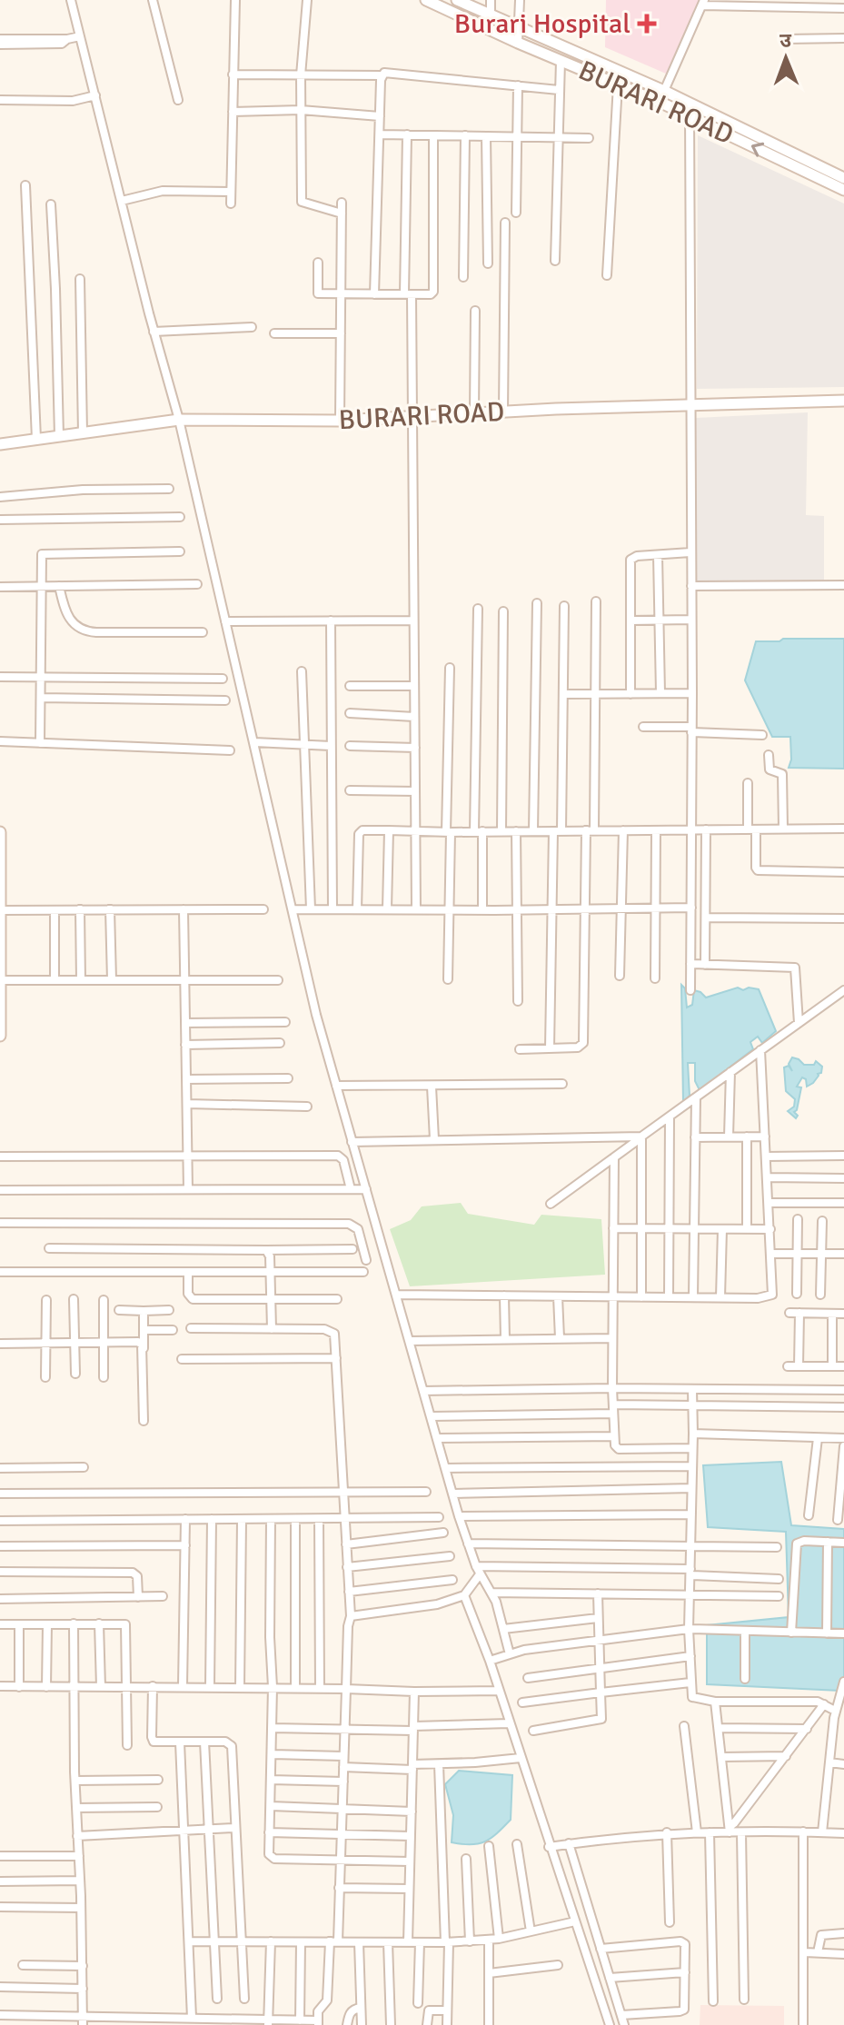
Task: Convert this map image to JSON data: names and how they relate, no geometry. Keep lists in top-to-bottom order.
{
  "streets": {
    "main road": ["BURARI ROAD"]
  },
  "places": {
    "health": ["Burari Hospital"]
  },
  "north": "top"
}
